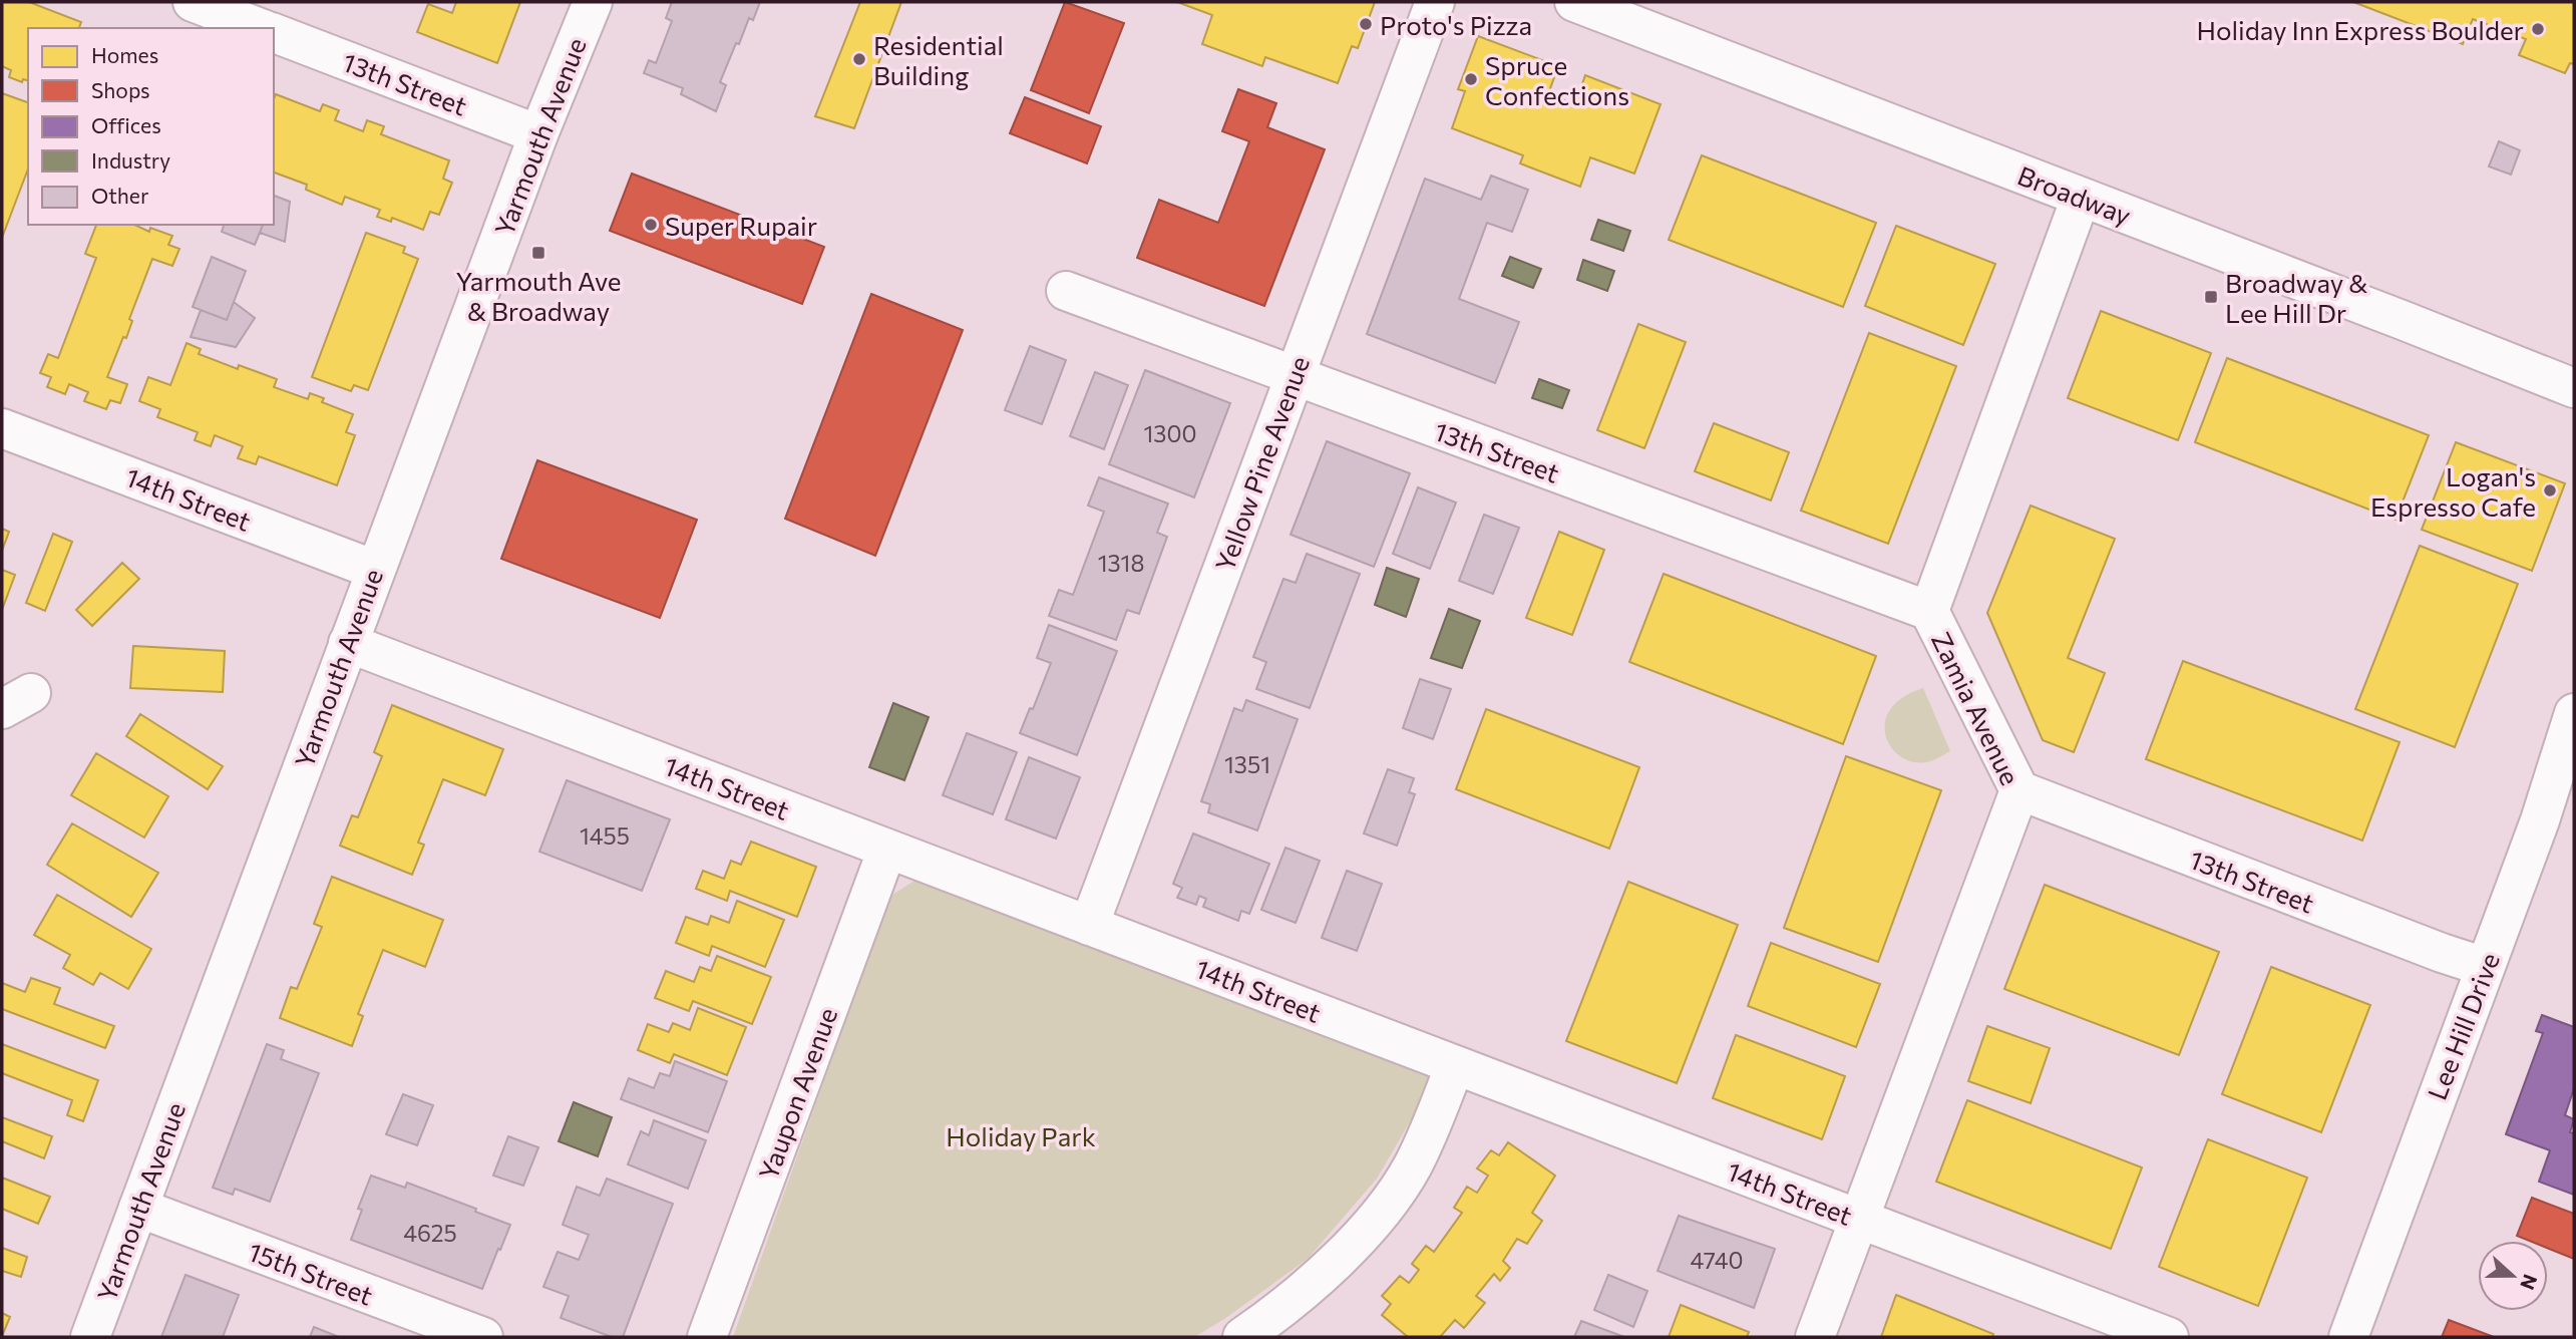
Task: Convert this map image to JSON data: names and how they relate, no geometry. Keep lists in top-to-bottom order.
{
  "streets": {
    "street": [
      "13th Street",
      "Yarmouth Avenue",
      "Broadway",
      "Yellow Pine Avenue",
      "14th Street",
      "Zamia Avenue",
      "Lee Hill Drive",
      "Yaupon Avenue",
      "15th Street"
    ]
  },
  "crossings": [
    ["13th Street", "Yarmouth Avenue"],
    ["13th Street", "Yellow Pine Avenue"],
    ["13th Street", "Zamia Avenue"],
    ["13th Street", "Lee Hill Drive"],
    ["Yarmouth Avenue", "14th Street"],
    ["Yarmouth Avenue", "15th Street"],
    ["Broadway", "Zamia Avenue"],
    ["Yellow Pine Avenue", "14th Street"],
    ["14th Street", "Zamia Avenue"],
    ["14th Street", "Yaupon Avenue"]
  ],
  "parks": ["Holiday Park"],
  "places": {
    "other": [
      "Proto's Pizza",
      "Holiday Inn Express Boulder",
      "Residential Building",
      "Spruce Confections",
      "Super Rupair",
      "Logan's Espresso Cafe"
    ],
    "transit": ["Yarmouth Ave & Broadway", "Broadway & Lee Hill Dr"]
  },
  "house_numbers": [
    "1300",
    "1318",
    "1351",
    "1455",
    "4625",
    "4740"
  ],
  "legend": [
    "Homes",
    "Shops",
    "Offices",
    "Industry",
    "Other"
  ],
  "north": "right"
}
